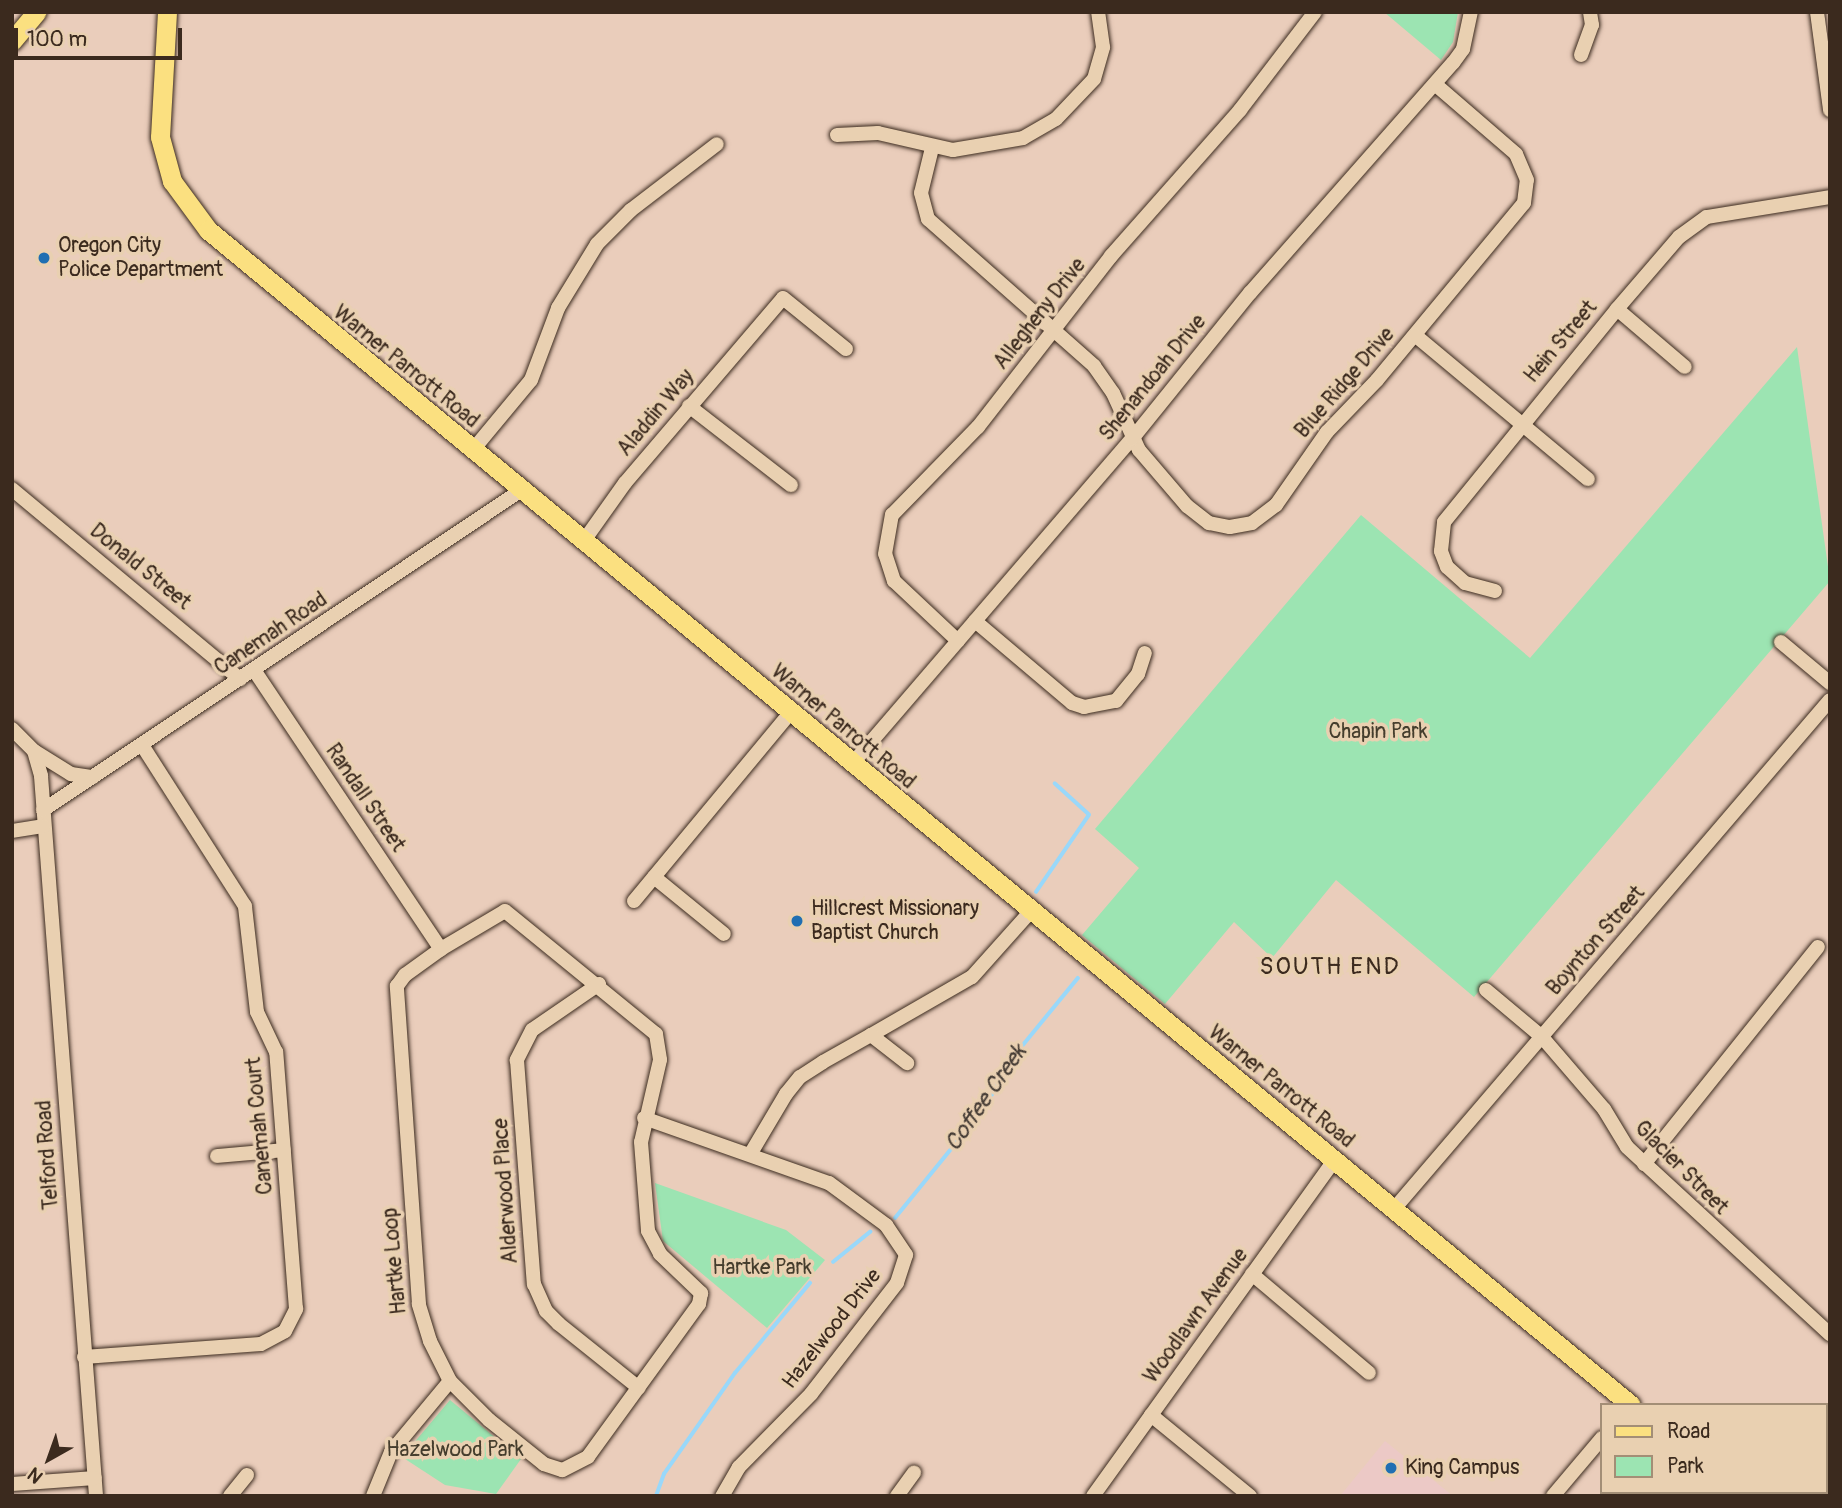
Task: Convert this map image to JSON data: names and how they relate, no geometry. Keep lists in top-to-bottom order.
{
  "streets": {
    "main road": ["Warner Parrott Road"],
    "street": [
      "Allegheny Drive",
      "Hein Street",
      "Shenandoah Drive",
      "Blue Ridge Drive",
      "Aladdin Way",
      "Donald Street",
      "Canemah Road",
      "Randall Street",
      "Boynton Street",
      "Canemah Court",
      "Telford Road",
      "Glacier Street",
      "Alderwood Place",
      "Hartke Loop",
      "Woodlawn Avenue",
      "Hazelwood Drive"
    ]
  },
  "crossings": [
    ["Allegheny Drive", "Shenandoah Drive"],
    ["Allegheny Drive", "Blue Ridge Drive"],
    ["Warner Parrott Road", "Shenandoah Drive"],
    ["Warner Parrott Road", "Aladdin Way"],
    ["Warner Parrott Road", "Canemah Road"],
    ["Warner Parrott Road", "Boynton Street"],
    ["Warner Parrott Road", "Woodlawn Avenue"],
    ["Shenandoah Drive", "Blue Ridge Drive"],
    ["Donald Street", "Canemah Road"],
    ["Canemah Road", "Randall Street"],
    ["Canemah Road", "Canemah Court"],
    ["Canemah Road", "Telford Road"],
    ["Randall Street", "Hartke Loop"],
    ["Boynton Street", "Glacier Street"],
    ["Canemah Court", "Telford Road"],
    ["Alderwood Place", "Hartke Loop"],
    ["Hartke Loop", "Hazelwood Drive"]
  ],
  "districts": ["SOUTH END"],
  "water": ["Coffee Creek"],
  "parks": ["Chapin Park", "Hartke Park", "Hazelwood Park"],
  "places": ["Oregon City Police Department", "Hillcrest Missionary Baptist Church", "King Campus"],
  "legend": ["Road", "Park"],
  "scale_bar": "100 m",
  "north": "bottom left"
}
